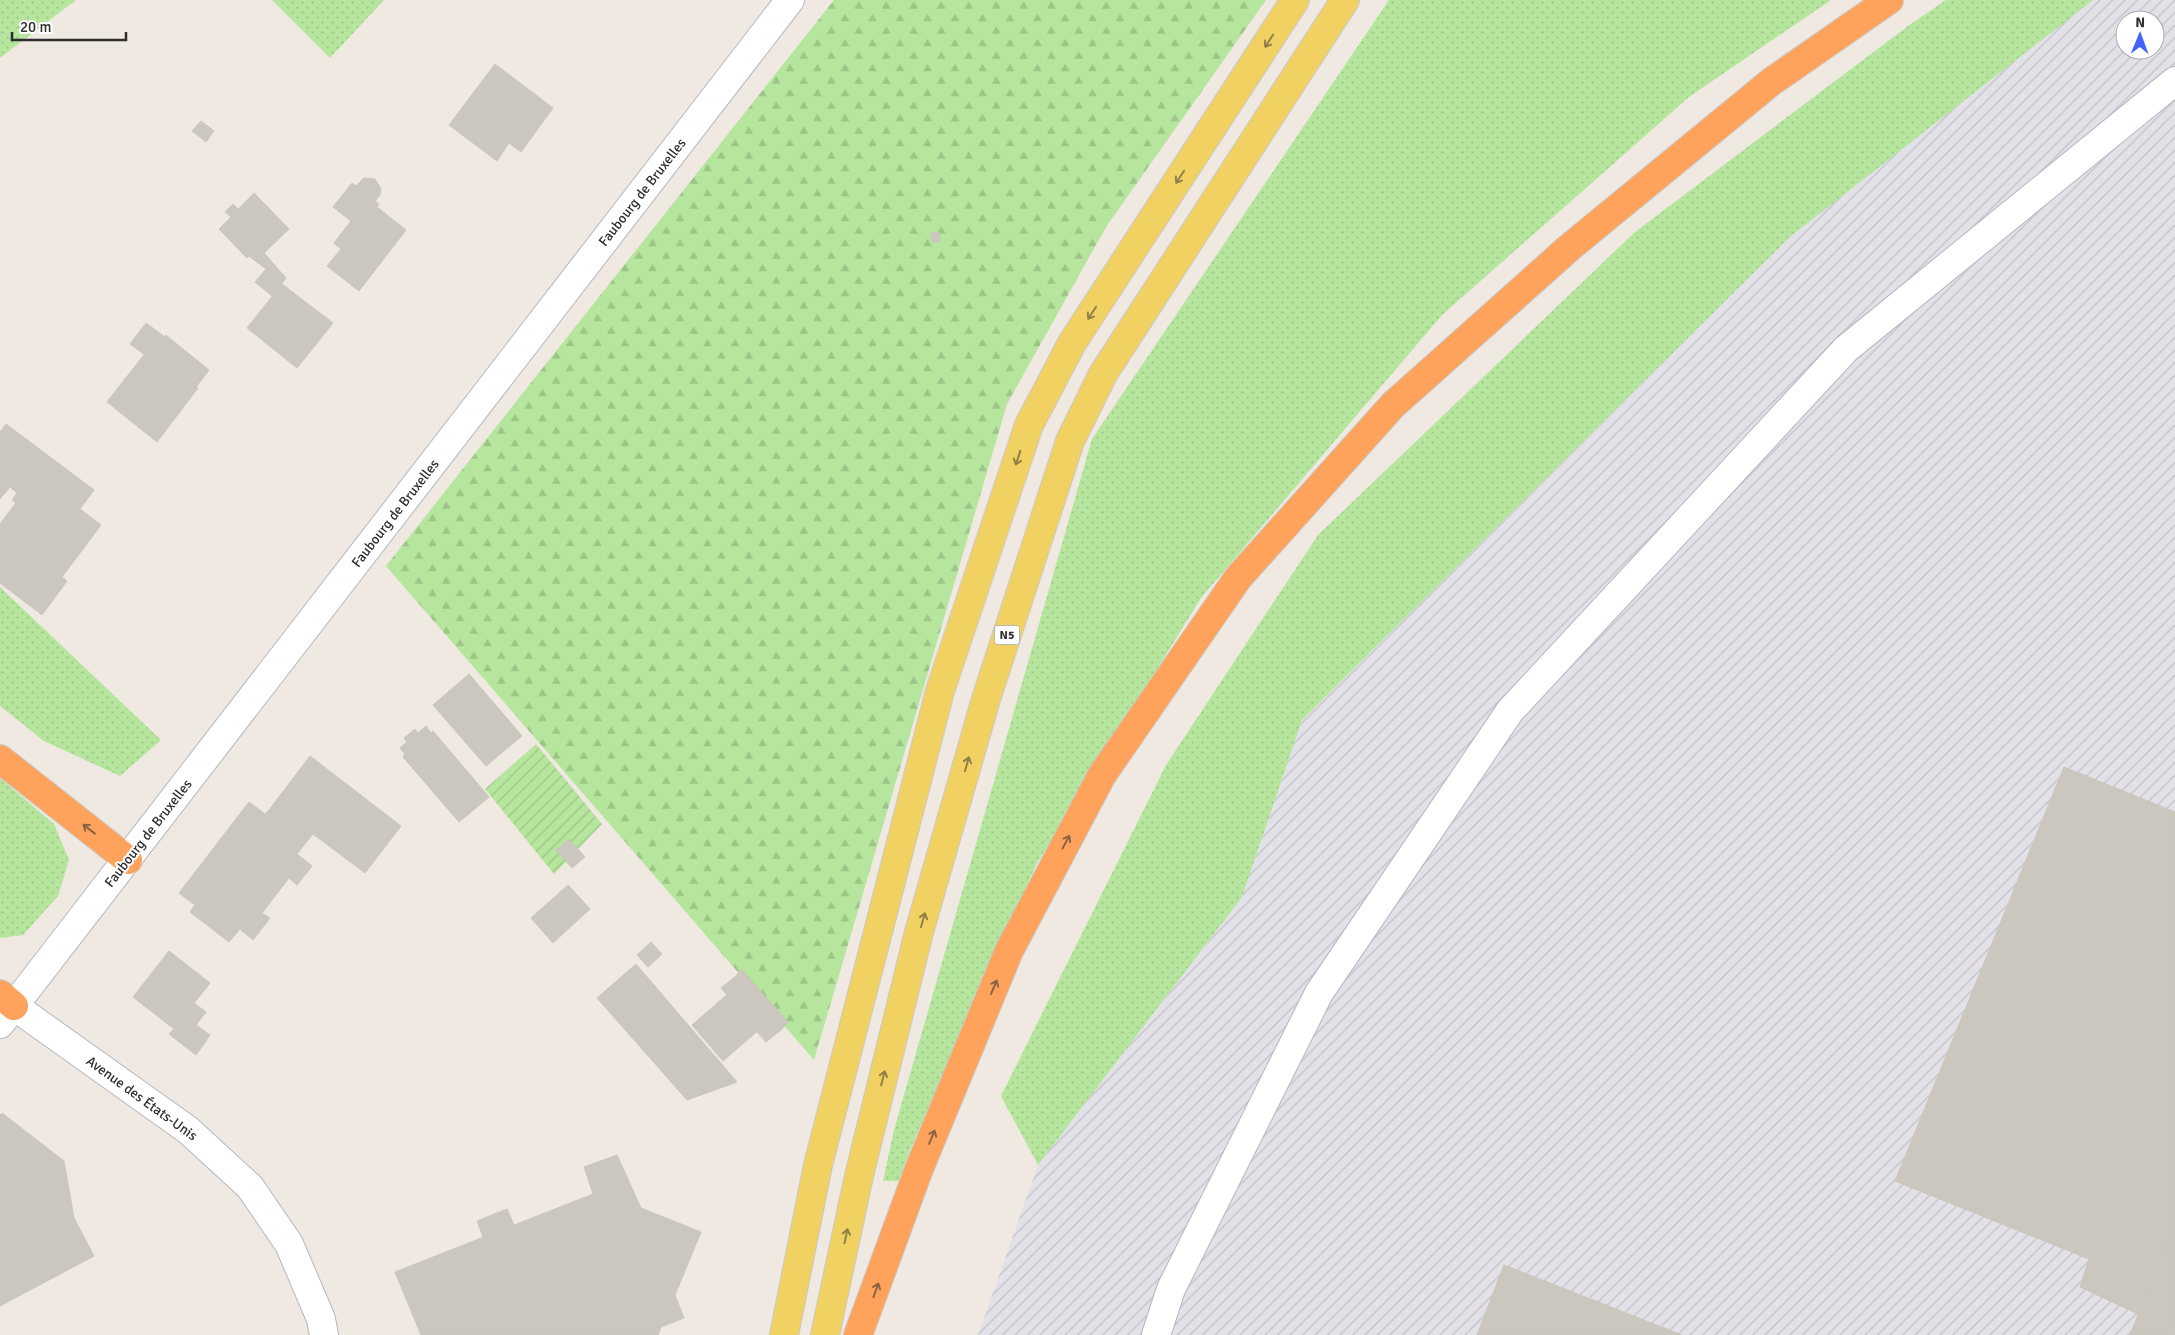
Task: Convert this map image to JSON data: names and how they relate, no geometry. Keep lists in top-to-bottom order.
{
  "streets": {
    "main road": ["N5"],
    "street": ["Faubourg de Bruxelles", "Avenue des États-Unis"]
  },
  "crossings": [
    ["Faubourg de Bruxelles", "Avenue des États-Unis"]
  ],
  "scale_bar": "20 m",
  "north": "top"
}
